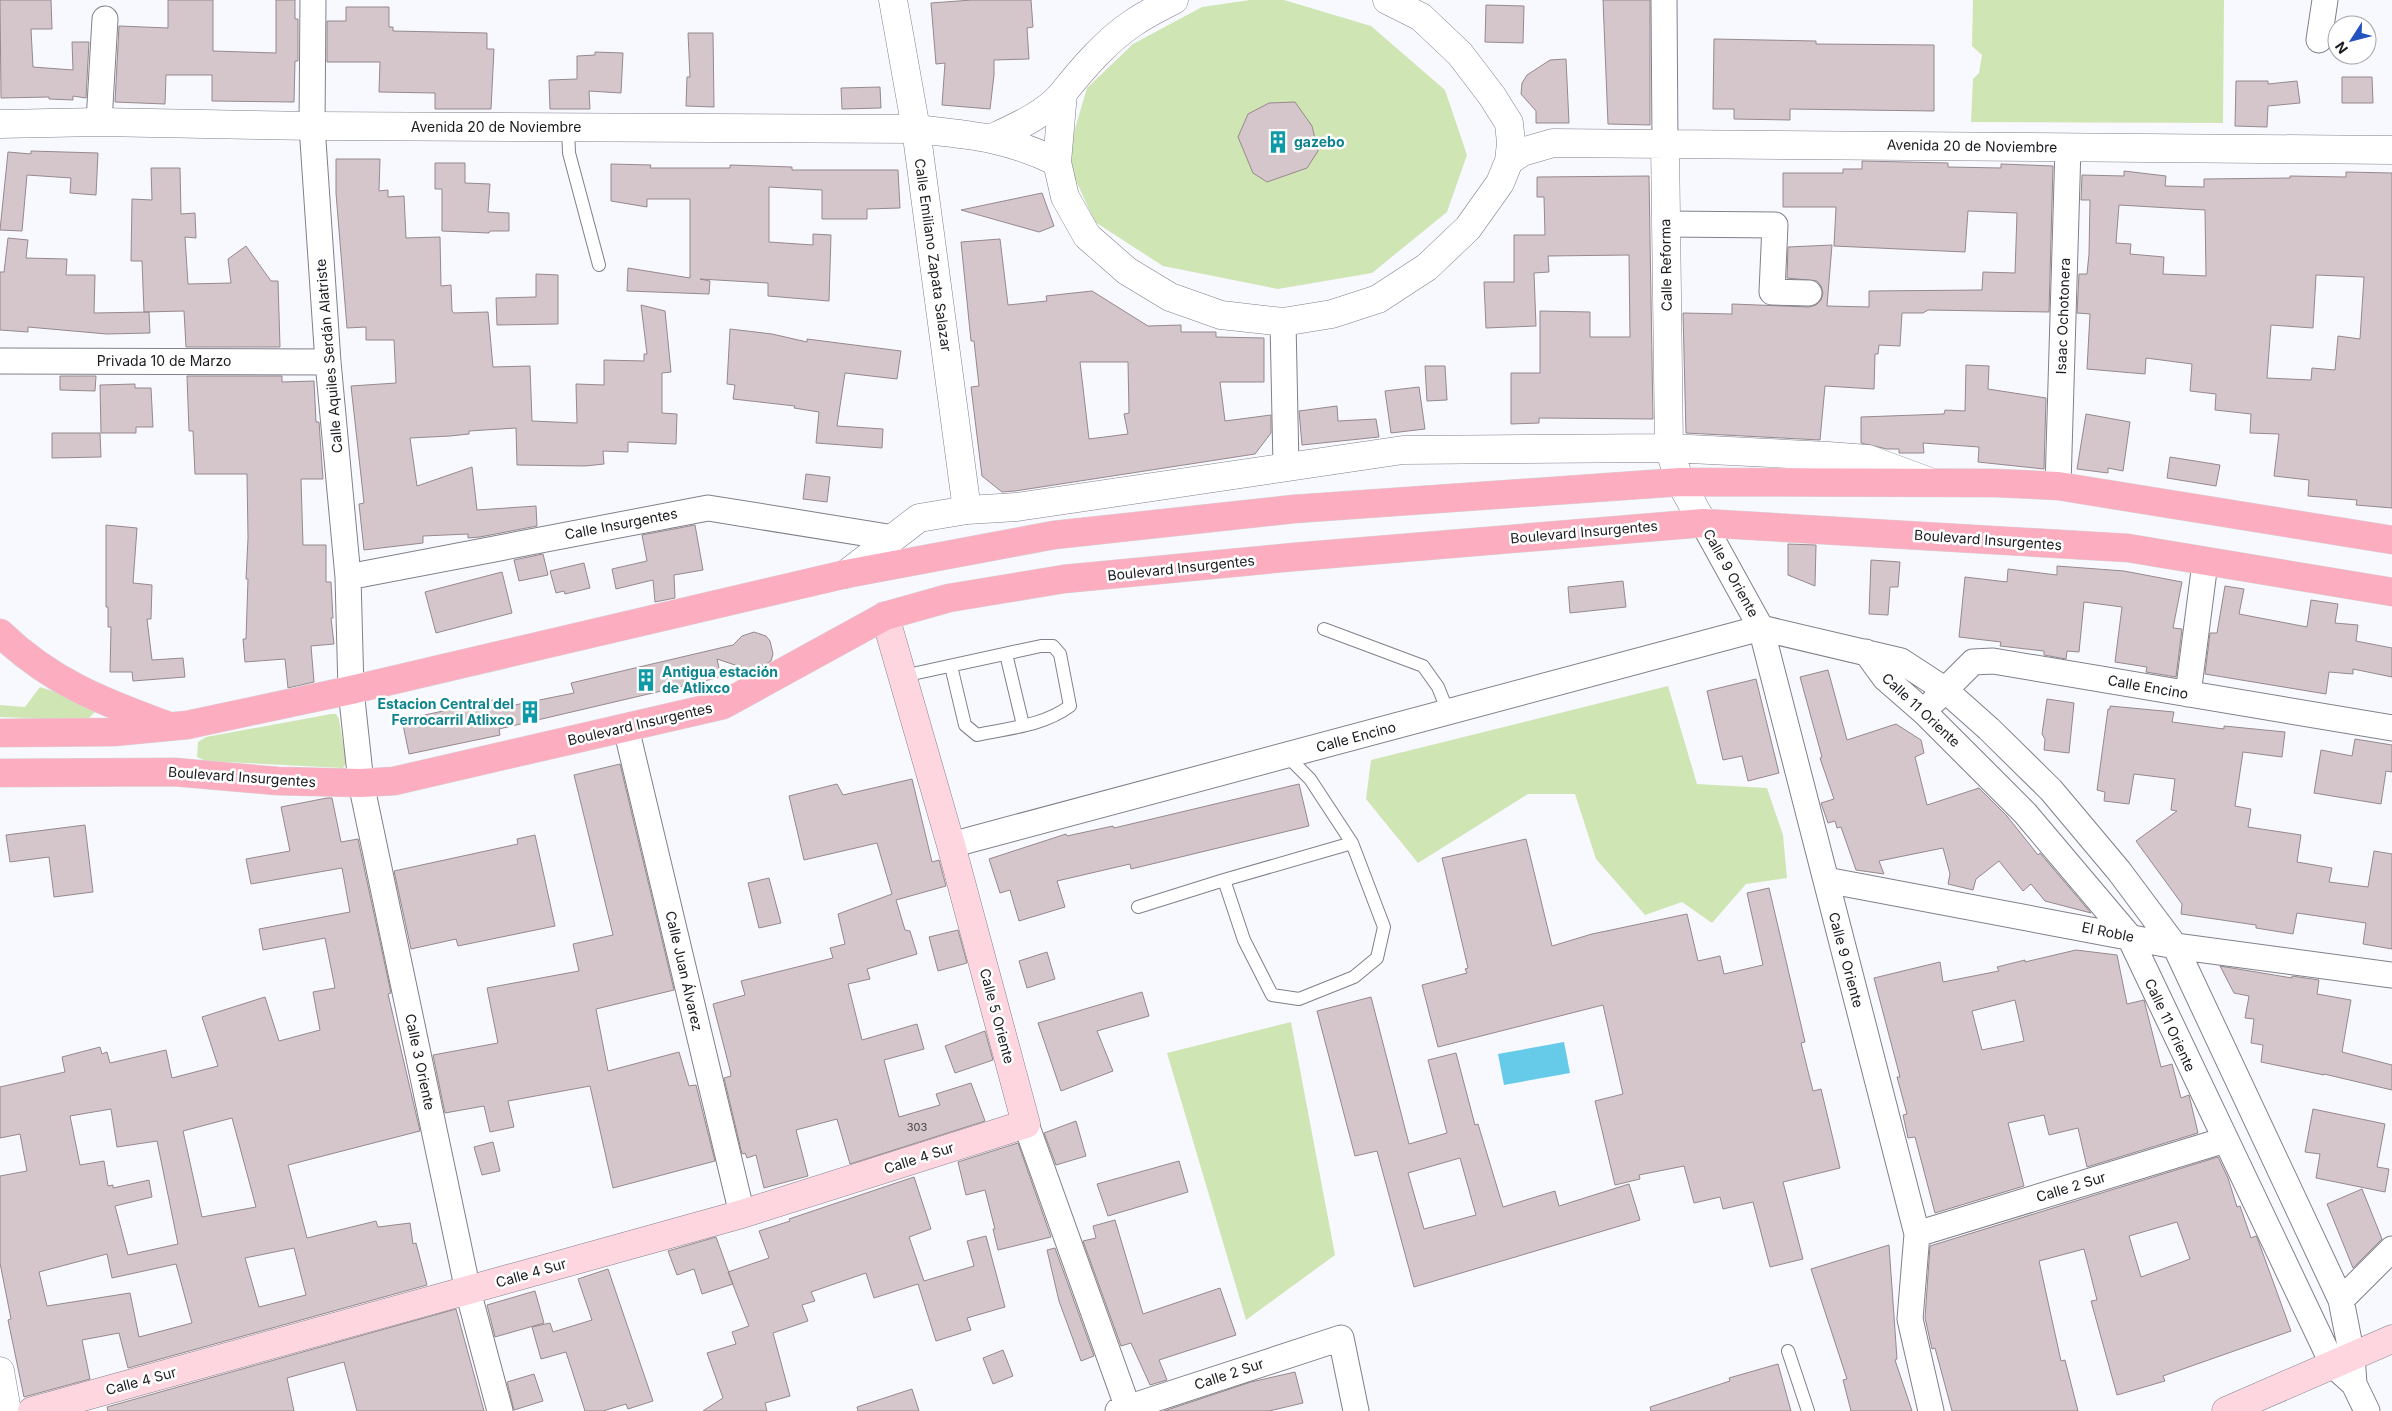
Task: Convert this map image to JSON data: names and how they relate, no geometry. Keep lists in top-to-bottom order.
{
  "streets": {
    "main road": ["Boulevard Insurgentes", "Calle 5 Oriente", "Calle 4 Sur"],
    "street": [
      "Avenida 20 de Noviembre",
      "Calle Emiliano Zapata Salazar",
      "Calle Reforma",
      "Isaac Ochotonera",
      "Calle Aquiles Serdán Alatriste",
      "Privada 10 de Marzo",
      "Calle Insurgentes",
      "Calle 9 Oriente",
      "Calle Encino",
      "Calle 11 Oriente",
      "El Roble",
      "Calle Juan Álvarez",
      "Calle 3 Oriente",
      "Calle 2 Sur"
    ]
  },
  "crossings": [
    ["Avenida 20 de Noviembre", "Calle Emiliano Zapata Salazar"],
    ["Avenida 20 de Noviembre", "Calle Reforma"],
    ["Avenida 20 de Noviembre", "Isaac Ochotonera"],
    ["Avenida 20 de Noviembre", "Calle Aquiles Serdán Alatriste"],
    ["Calle Reforma", "Boulevard Insurgentes"],
    ["Calle Reforma", "Calle 9 Oriente"],
    ["Calle Aquiles Serdán Alatriste", "Privada 10 de Marzo"],
    ["Calle Aquiles Serdán Alatriste", "Calle Insurgentes"],
    ["Calle Aquiles Serdán Alatriste", "Calle 3 Oriente"],
    ["Boulevard Insurgentes", "Calle 9 Oriente"],
    ["Boulevard Insurgentes", "Calle Juan Álvarez"],
    ["Boulevard Insurgentes", "Calle 5 Oriente"],
    ["Boulevard Insurgentes", "Calle 3 Oriente"],
    ["Calle 9 Oriente", "Calle Encino"],
    ["Calle 9 Oriente", "El Roble"],
    ["Calle 9 Oriente", "Calle 2 Sur"],
    ["Calle Encino", "Calle 11 Oriente"],
    ["Calle Encino", "Calle 5 Oriente"],
    ["Calle 11 Oriente", "El Roble"],
    ["Calle 11 Oriente", "Calle 2 Sur"],
    ["Calle Juan Álvarez", "Calle 4 Sur"],
    ["Calle 5 Oriente", "Calle 4 Sur"],
    ["Calle 5 Oriente", "Calle 2 Sur"],
    ["Calle 3 Oriente", "Calle 4 Sur"]
  ],
  "places": {
    "building": ["gazebo", "Antigua estación de Atlixco", "Estacion Central del Ferrocarril Atlixco"]
  },
  "house_numbers": ["303"],
  "north": "bottom left"
}
